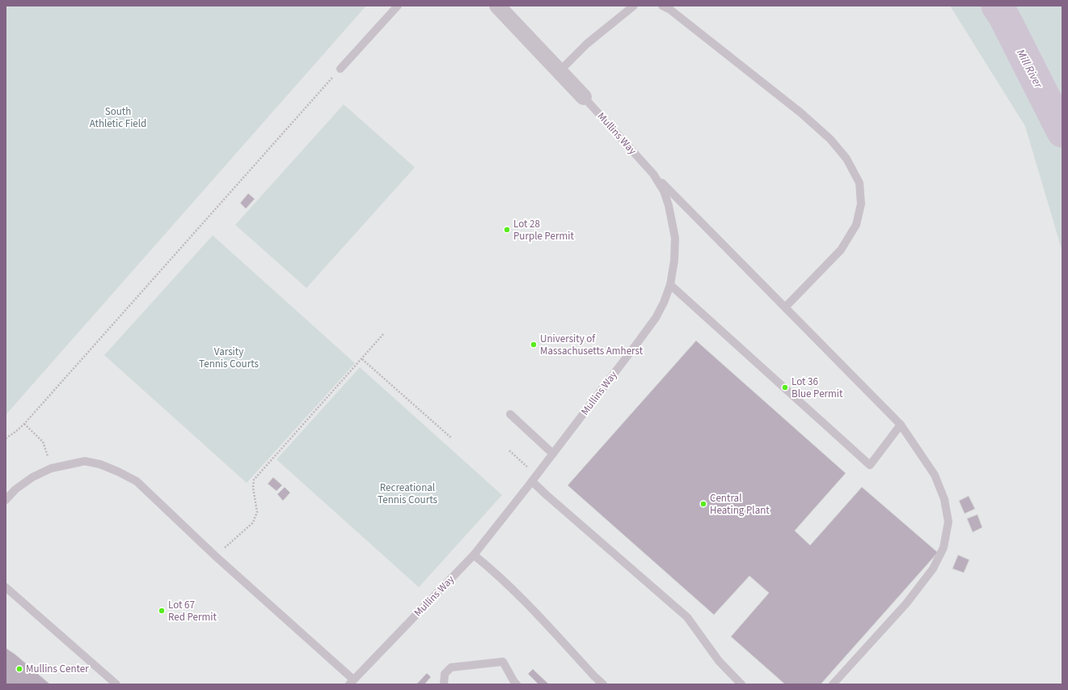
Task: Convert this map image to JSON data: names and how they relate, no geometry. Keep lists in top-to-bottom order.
{
  "streets": {
    "street": ["Mullins Way"]
  },
  "water": ["Mill River"],
  "parks": ["South Athletic Field", "Varsity Tennis Courts", "Recreational Tennis Courts"],
  "places": [
    "Lot 28 Purple Permit",
    "University of Massachusetts Amherst",
    "Lot 36 Blue Permit",
    "Central Heating Plant",
    "Lot 67 Red Permit",
    "Mullins Center"
  ]
}
